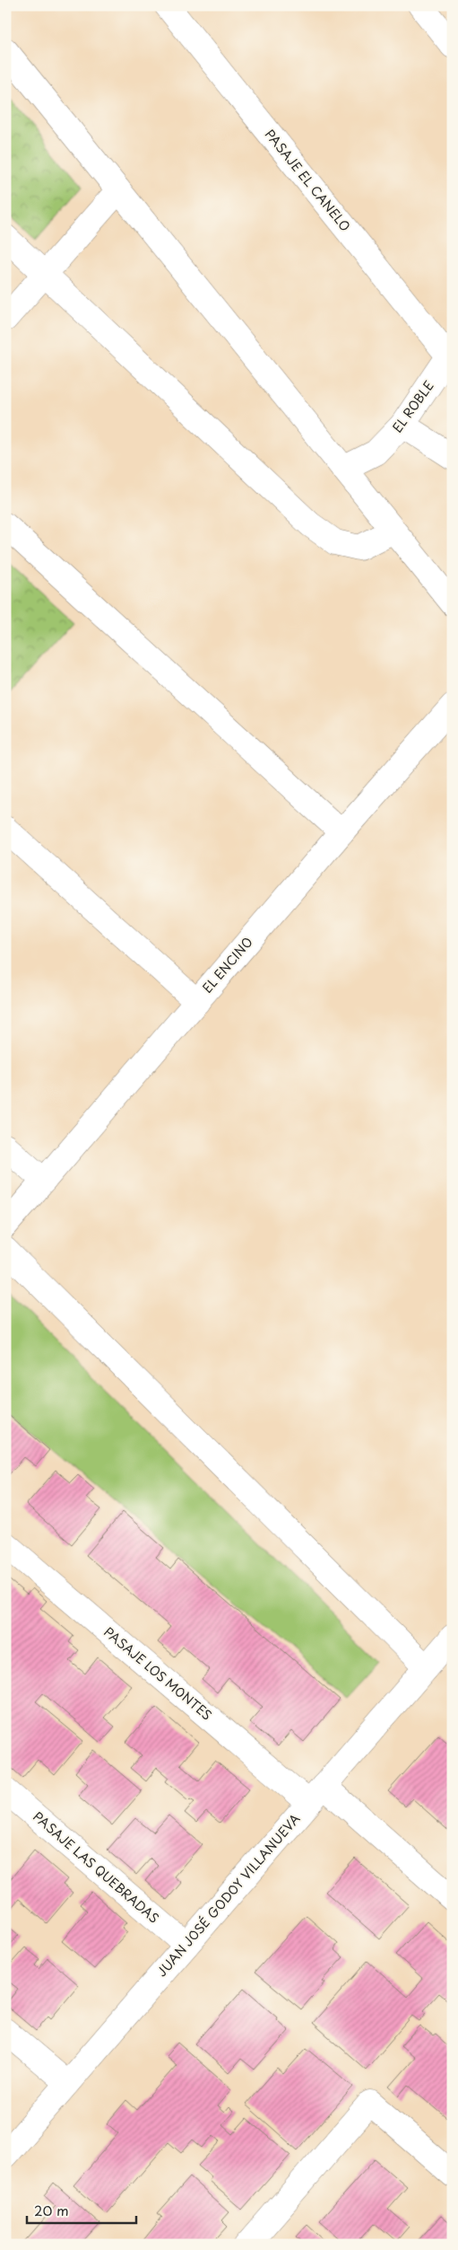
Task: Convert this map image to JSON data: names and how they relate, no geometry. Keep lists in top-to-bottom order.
{
  "streets": {
    "street": [
      "PASAJE EL CANELO",
      "EL ROBLE",
      "EL ENCINO",
      "PASAJE LOS MONTES",
      "PASAJE LAS QUEBRADAS",
      "JUAN JOSÉ GODOY VILLANUEVA"
    ]
  },
  "crossings": [
    ["PASAJE EL CANELO", "EL ROBLE"],
    ["PASAJE LOS MONTES", "JUAN JOSÉ GODOY VILLANUEVA"],
    ["PASAJE LAS QUEBRADAS", "JUAN JOSÉ GODOY VILLANUEVA"]
  ],
  "scale_bar": "20 m"
}
